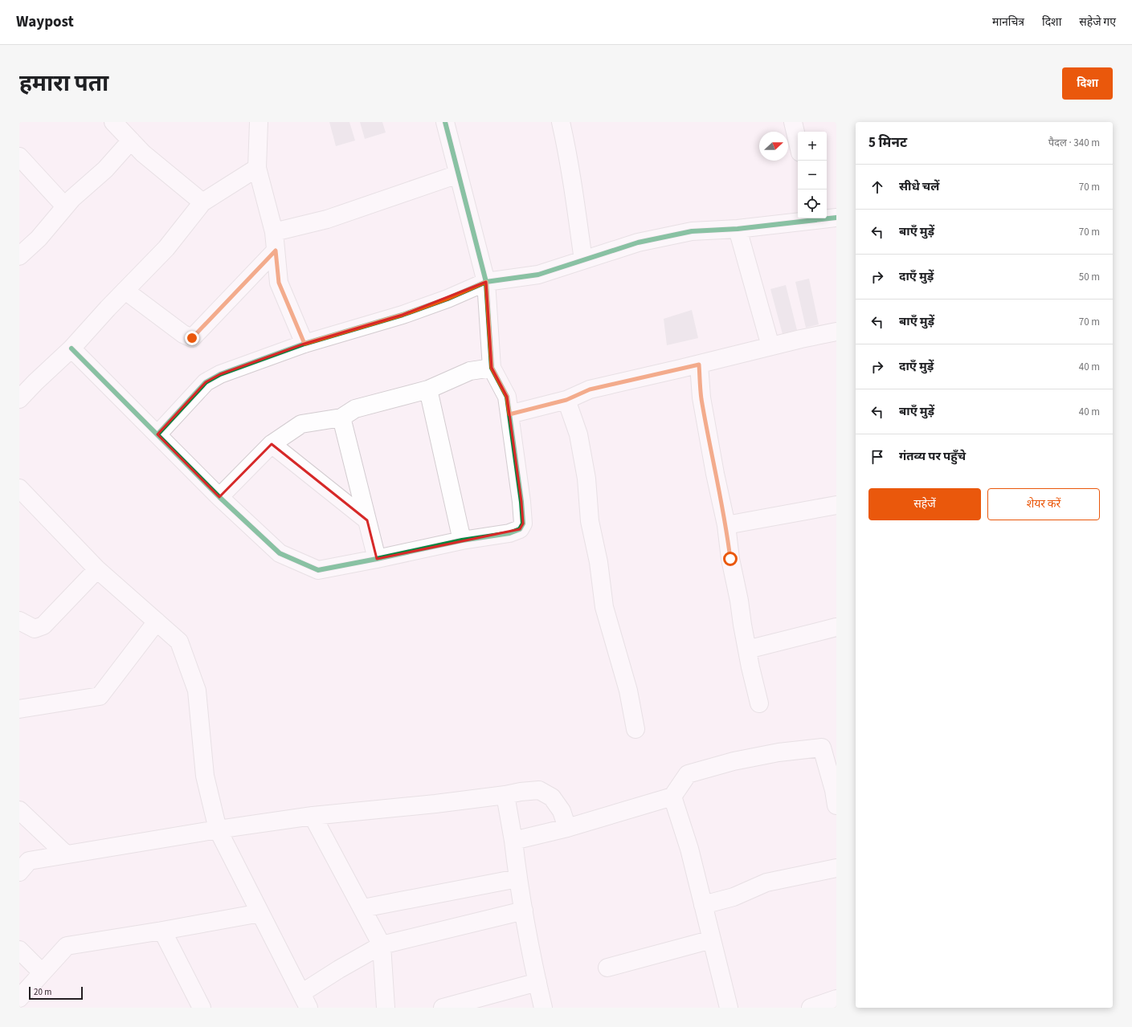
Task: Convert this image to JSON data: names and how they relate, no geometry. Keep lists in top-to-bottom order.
{
  "scale_bar": "20 m",
  "north": "right",
  "page": {
    "header": "Waypost",
    "nav": ["मानचित्र", "दिशा", "सहेजे गए"],
    "title": "हमारा पता",
    "buttons": [
      "दिशा",
      ["सहेजें", "शेयर करें"]
    ],
    "heading": ["5 मिनट", "पैदल · 340 m"],
    "map_buttons": ["+", "−"],
    "list": [
      ["सीधे चलें", "70 m"],
      ["बाएँ मुड़ें", "70 m"],
      ["दाएँ मुड़ें", "50 m"],
      ["बाएँ मुड़ें", "70 m"],
      ["दाएँ मुड़ें", "40 m"],
      ["बाएँ मुड़ें", "40 m"],
      "गंतव्य पर पहुँचे"
    ],
    "scale": "20 m"
  }
}
